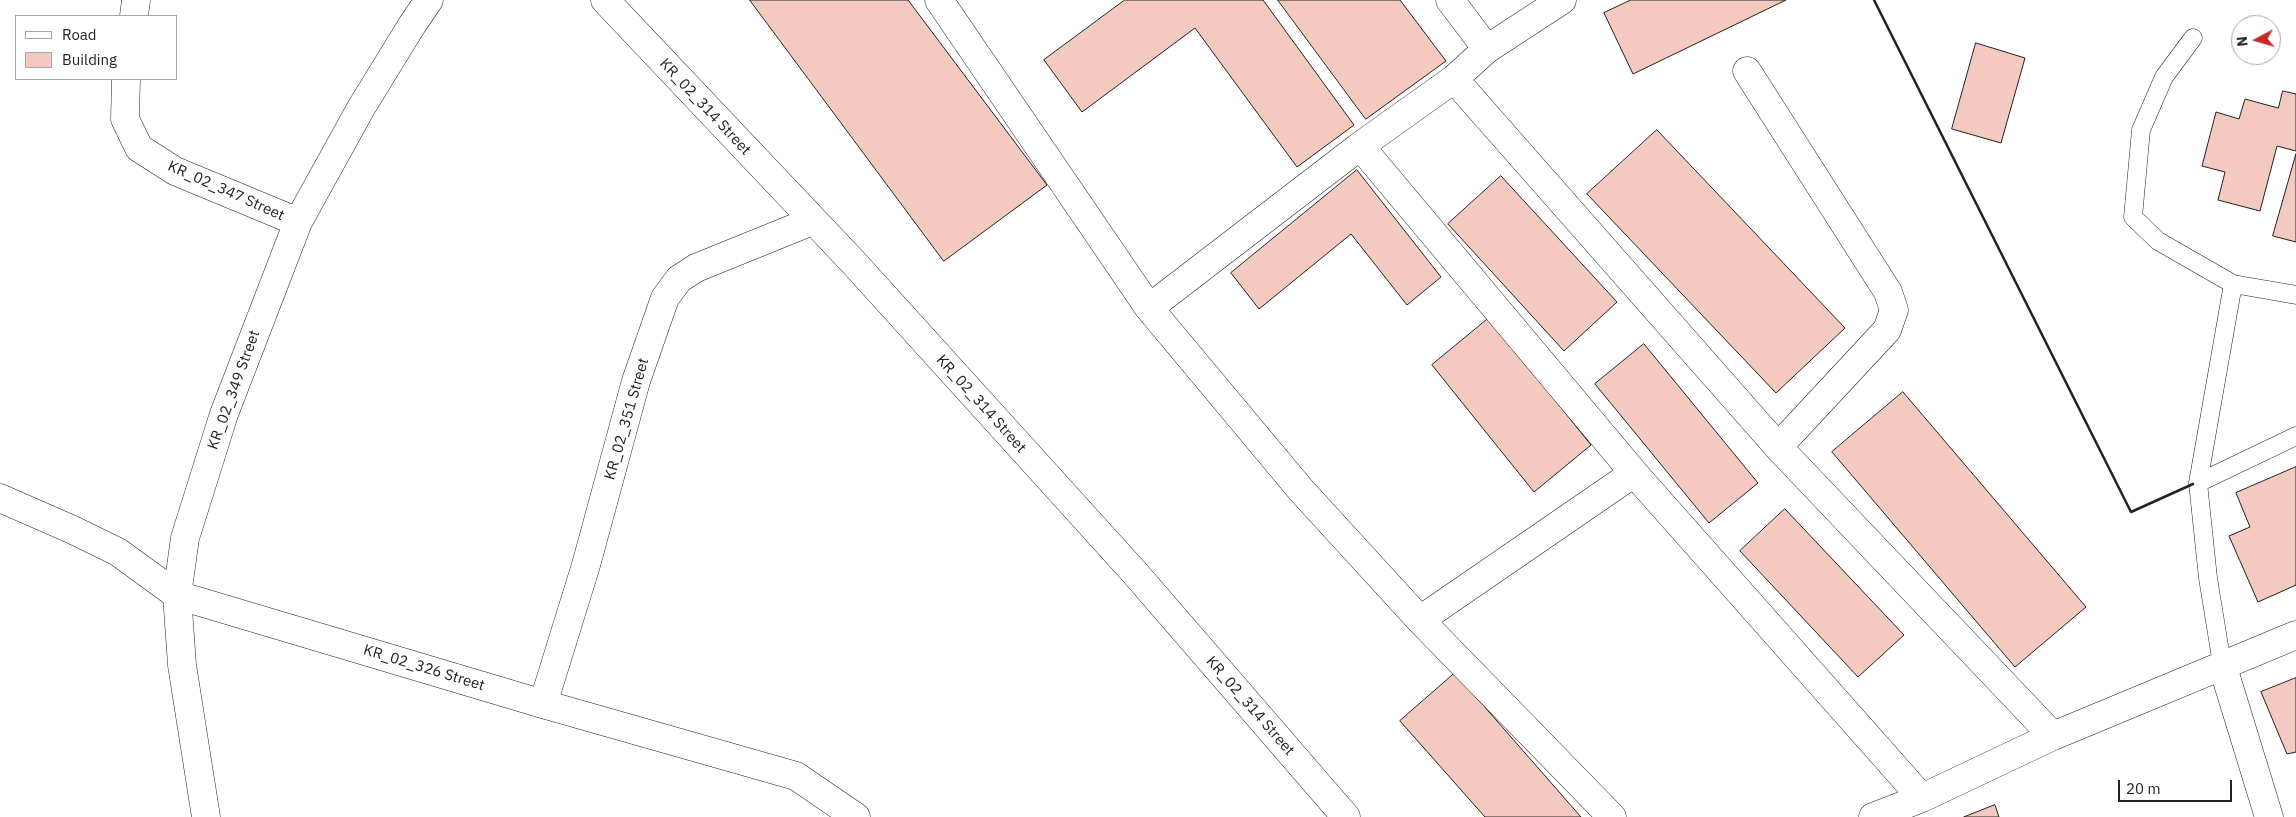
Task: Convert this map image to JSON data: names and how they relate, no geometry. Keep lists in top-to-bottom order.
{
  "streets": {
    "street": [
      "KR_02_314 Street",
      "KR_02_347 Street",
      "KR_02_349 Street",
      "KR_02_351 Street",
      "KR_02_326 Street"
    ]
  },
  "crossings": [
    ["KR_02_314 Street", "KR_02_351 Street"],
    ["KR_02_347 Street", "KR_02_349 Street"],
    ["KR_02_349 Street", "KR_02_326 Street"],
    ["KR_02_351 Street", "KR_02_326 Street"]
  ],
  "legend": ["Road", "Building"],
  "scale_bar": "20 m",
  "north": "left"
}
